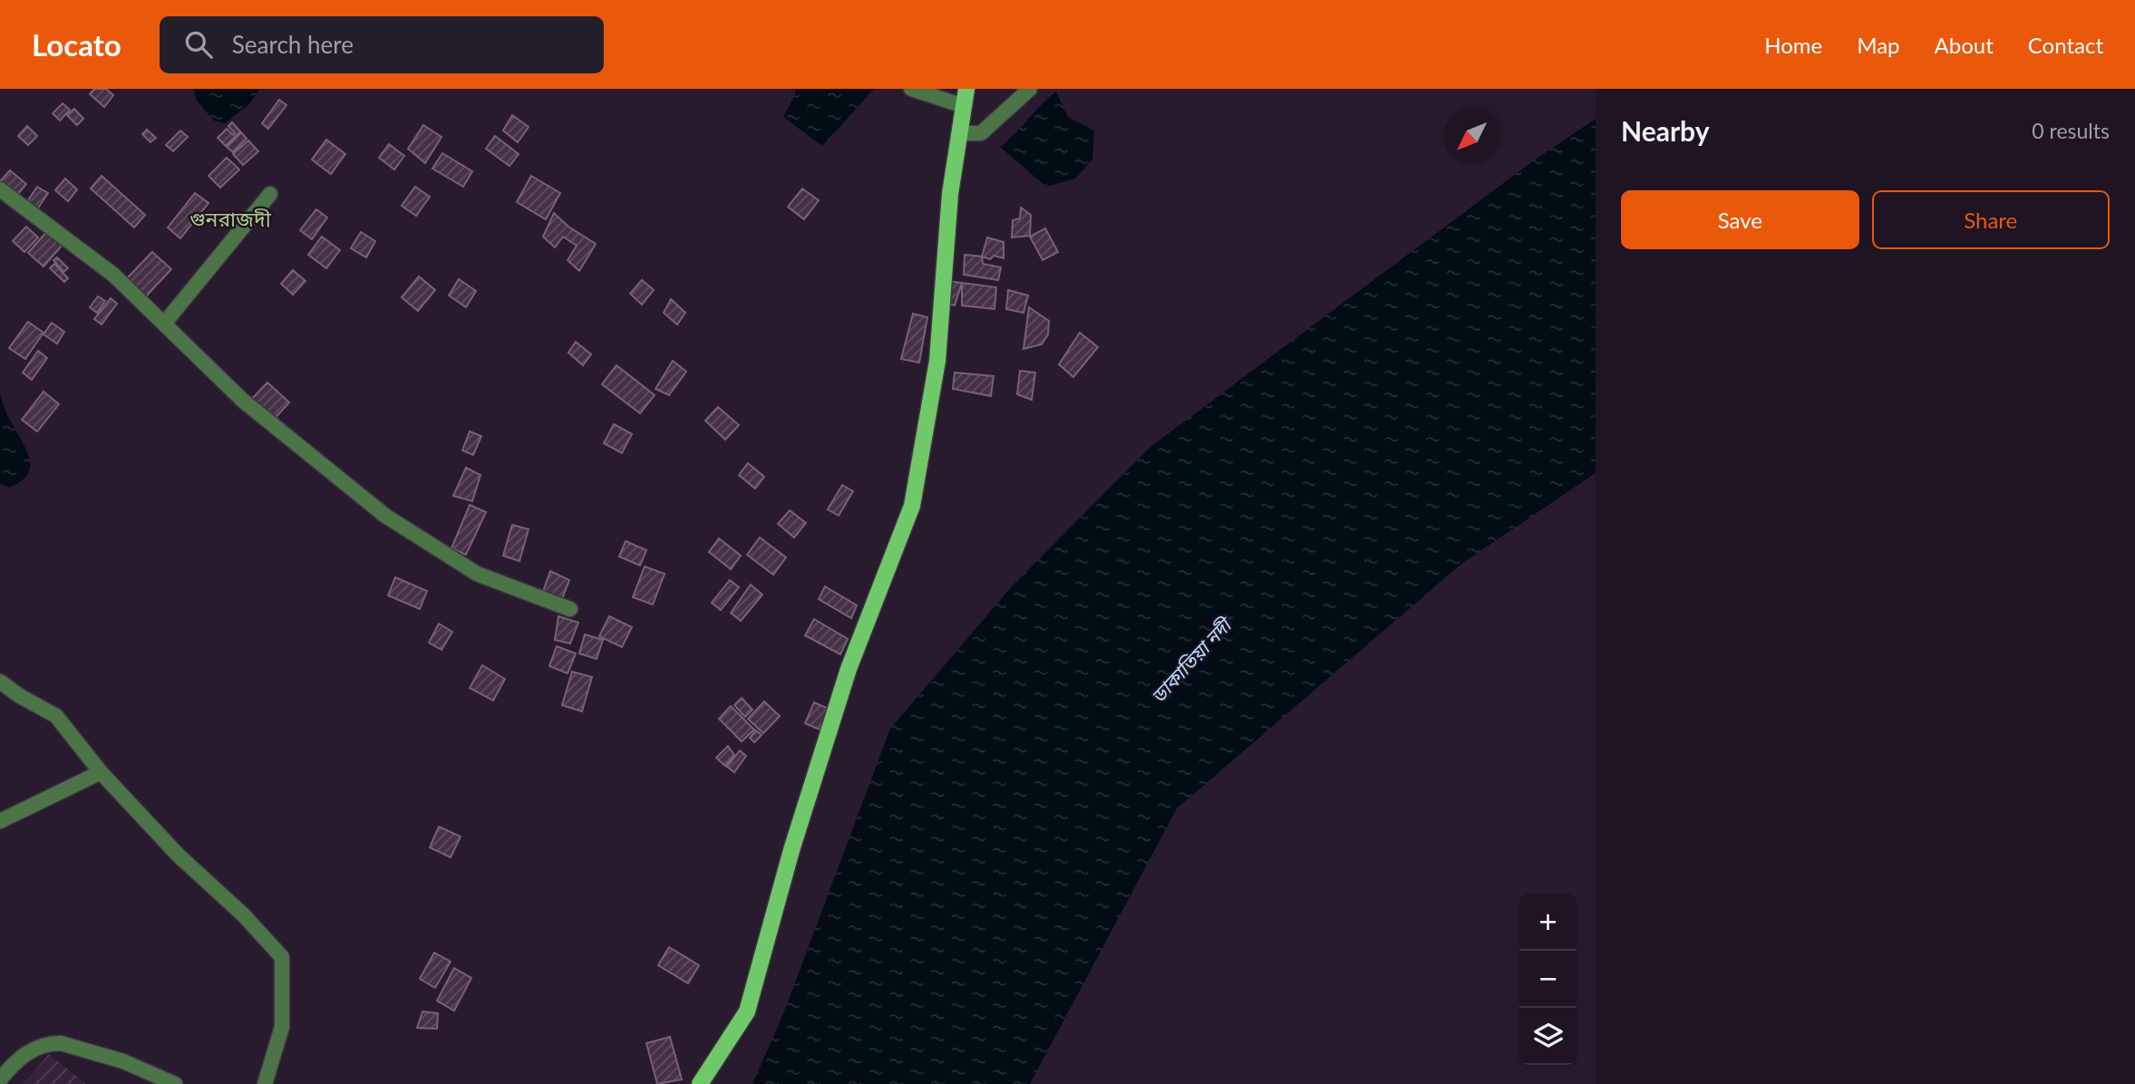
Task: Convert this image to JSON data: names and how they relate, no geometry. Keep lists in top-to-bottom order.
{
  "districts": ["গুনরাজদী"],
  "water": ["ডাকাতিয়া নদী"],
  "north": "bottom left",
  "page": {
    "header": "Locato",
    "search": "Search here",
    "nav": [
      "Home",
      "Map",
      "About",
      "Contact"
    ],
    "heading": ["Nearby", "0 results"],
    "buttons": ["Save", "Share"],
    "map_buttons": ["+", "−"]
  }
}
